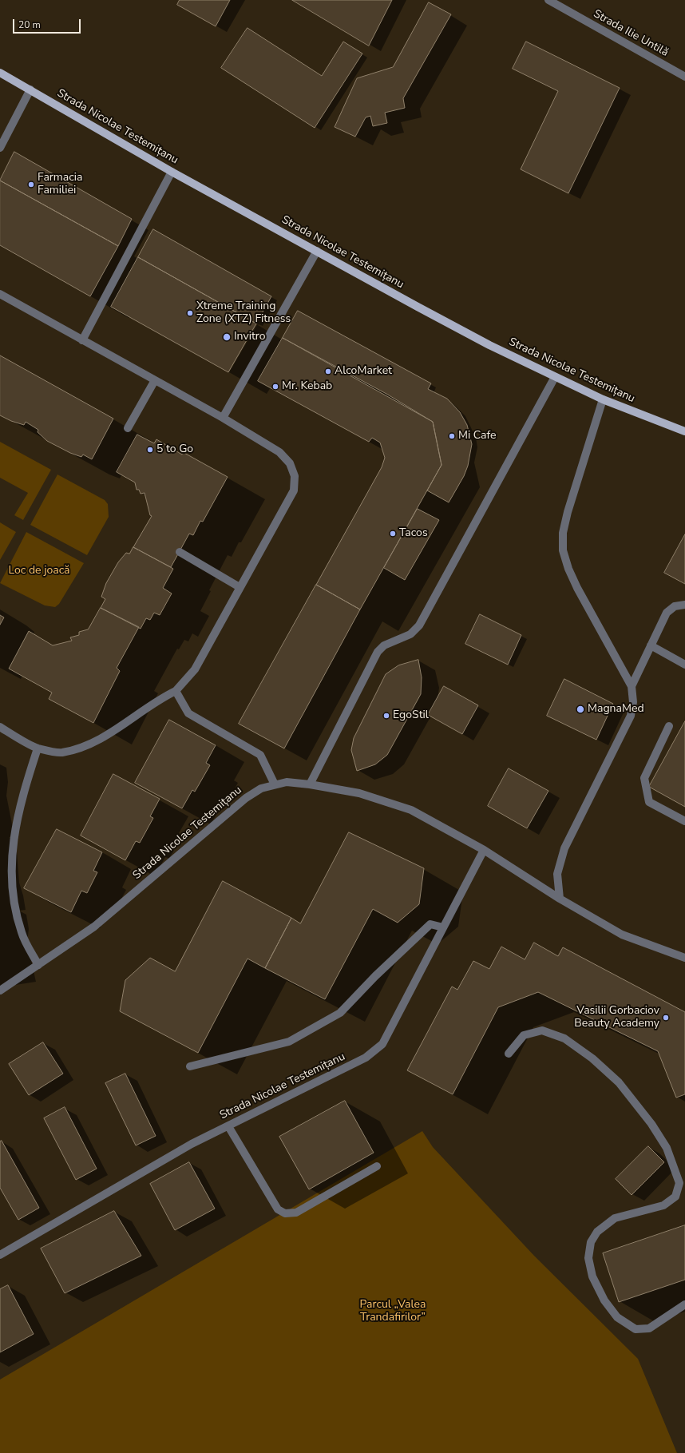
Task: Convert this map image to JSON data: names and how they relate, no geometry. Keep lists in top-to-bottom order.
{
  "streets": {
    "main road": ["Strada Nicolae Testemițanu"],
    "street": ["Strada Ilie Untilă"]
  },
  "parks": ["Loc de joacă", "Parcul „Valea Trandafirilor”"],
  "places": [
    "Farmacia Familiei",
    "Xtreme Training Zone (XTZ) Fitness",
    "Invitro",
    "AlcoMarket",
    "Mr. Kebab",
    "Mi Cafe",
    "5 to Go",
    "Tacos",
    "MagnaMed",
    "EgoStil",
    "Vasilii Gorbaciov Beauty Academy"
  ],
  "scale_bar": "20 m"
}
